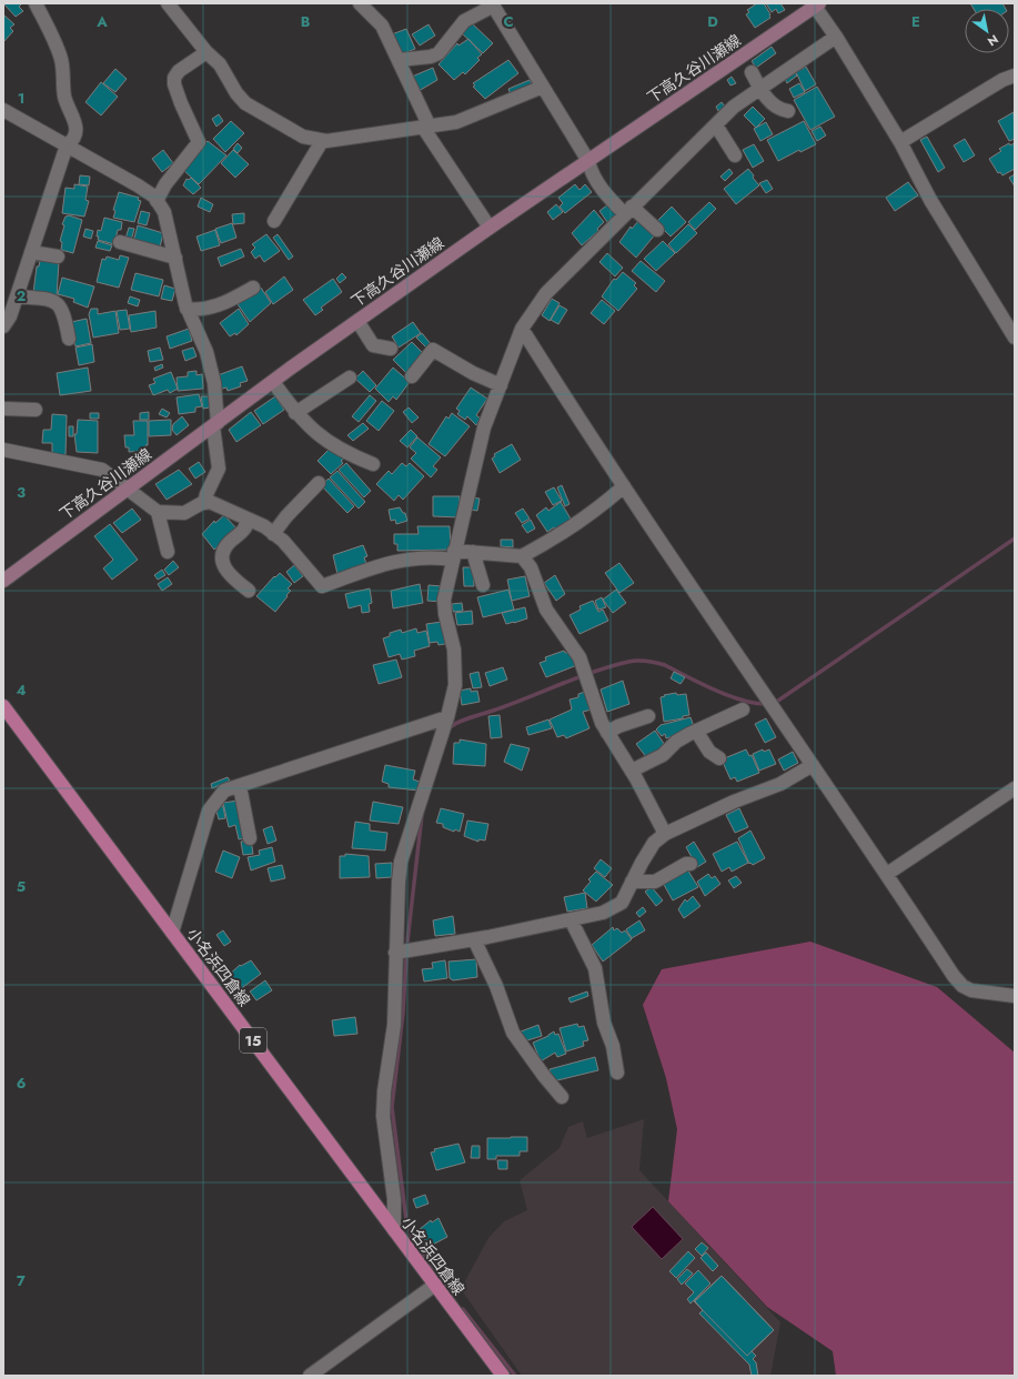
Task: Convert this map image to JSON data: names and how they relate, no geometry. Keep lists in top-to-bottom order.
{
  "streets": {
    "main road": ["下高久谷川瀬線", "小名浜四倉線", "15"]
  },
  "north": "bottom right",
  "grid": {
    "columns": [
      "A",
      "B",
      "C",
      "D",
      "E"
    ],
    "rows": [
      "1",
      "2",
      "3",
      "4",
      "5",
      "6",
      "7"
    ]
  }
}
